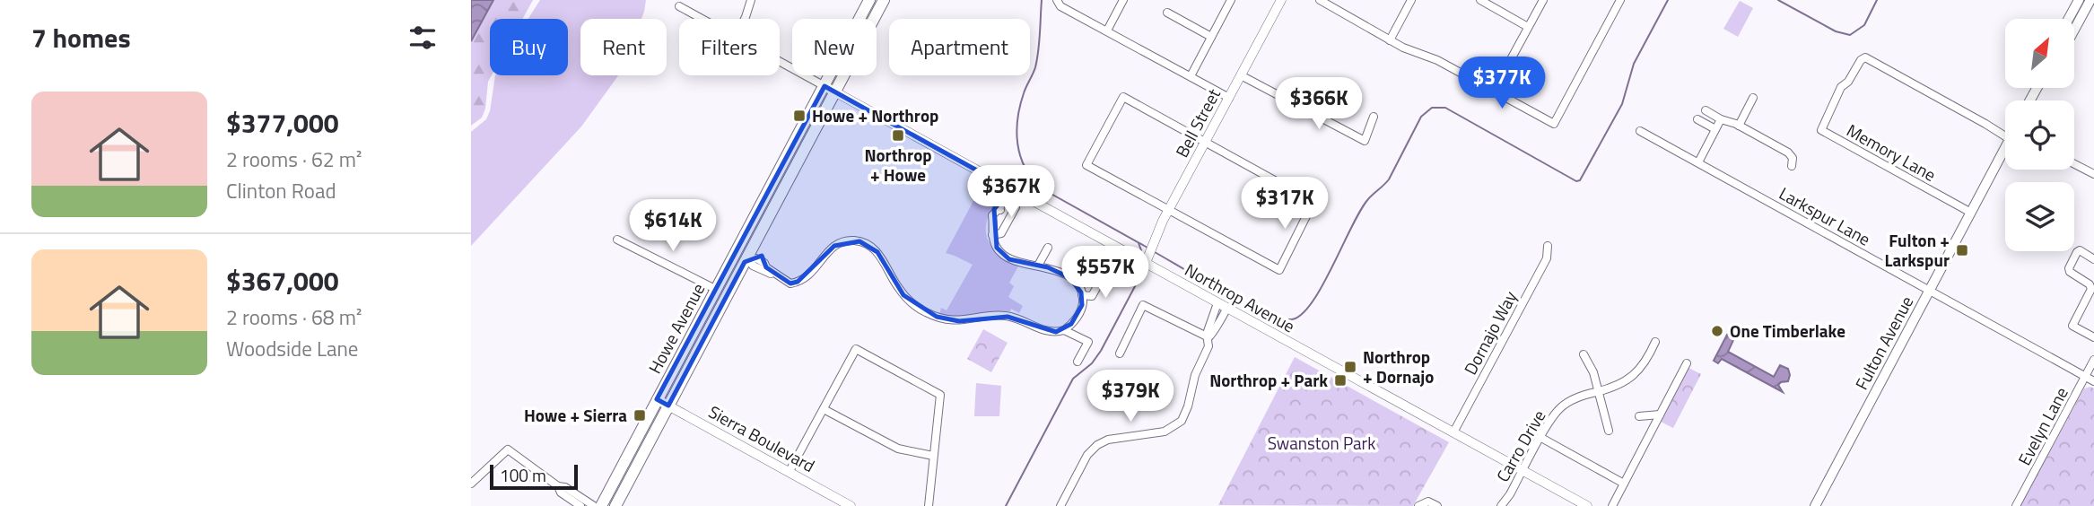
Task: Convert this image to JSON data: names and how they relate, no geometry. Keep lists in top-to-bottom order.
{
  "streets": {
    "main road": ["Howe Avenue", "Fulton Avenue"],
    "street": [
      "Bell Street",
      "Memory Lane",
      "Larkspur Lane",
      "Northrop Avenue",
      "Dornajo Way",
      "Evelyn Lane",
      "Sierra Boulevard",
      "Carro Drive"
    ]
  },
  "crossings": [
    ["Bell Street", "Northrop Avenue"],
    ["Memory Lane", "Fulton Avenue"],
    ["Larkspur Lane", "Fulton Avenue"],
    ["Larkspur Lane", "Evelyn Lane"],
    ["Northrop Avenue", "Howe Avenue"],
    ["Northrop Avenue", "Dornajo Way"],
    ["Northrop Avenue", "Carro Drive"],
    ["Howe Avenue", "Sierra Boulevard"]
  ],
  "parks": ["Swanston Park"],
  "places": {
    "transit": [
      "Howe + Northrop",
      "Northrop + Howe",
      "Fulton + Larkspur",
      "Northrop + Dornajo",
      "Northrop + Park",
      "Howe + Sierra"
    ],
    "other": ["One Timberlake"]
  },
  "scale_bar": "100 m",
  "north": "top right",
  "page": {
    "heading": "7 homes",
    "chip": [
      "Buy",
      "Rent",
      "Filters",
      "New",
      "Apartment"
    ],
    "price": [
      "$377K",
      "$366K",
      "$367K",
      "$317K",
      "$614K",
      "$557K",
      "$379K"
    ],
    "list": [
      {
        "name": "$377,000",
        "note": "2 rooms · 62 m² · Clinton Road"
      },
      {
        "name": "$367,000",
        "note": "2 rooms · 68 m² · Woodside Lane"
      }
    ],
    "scale": "100 m"
  }
}
